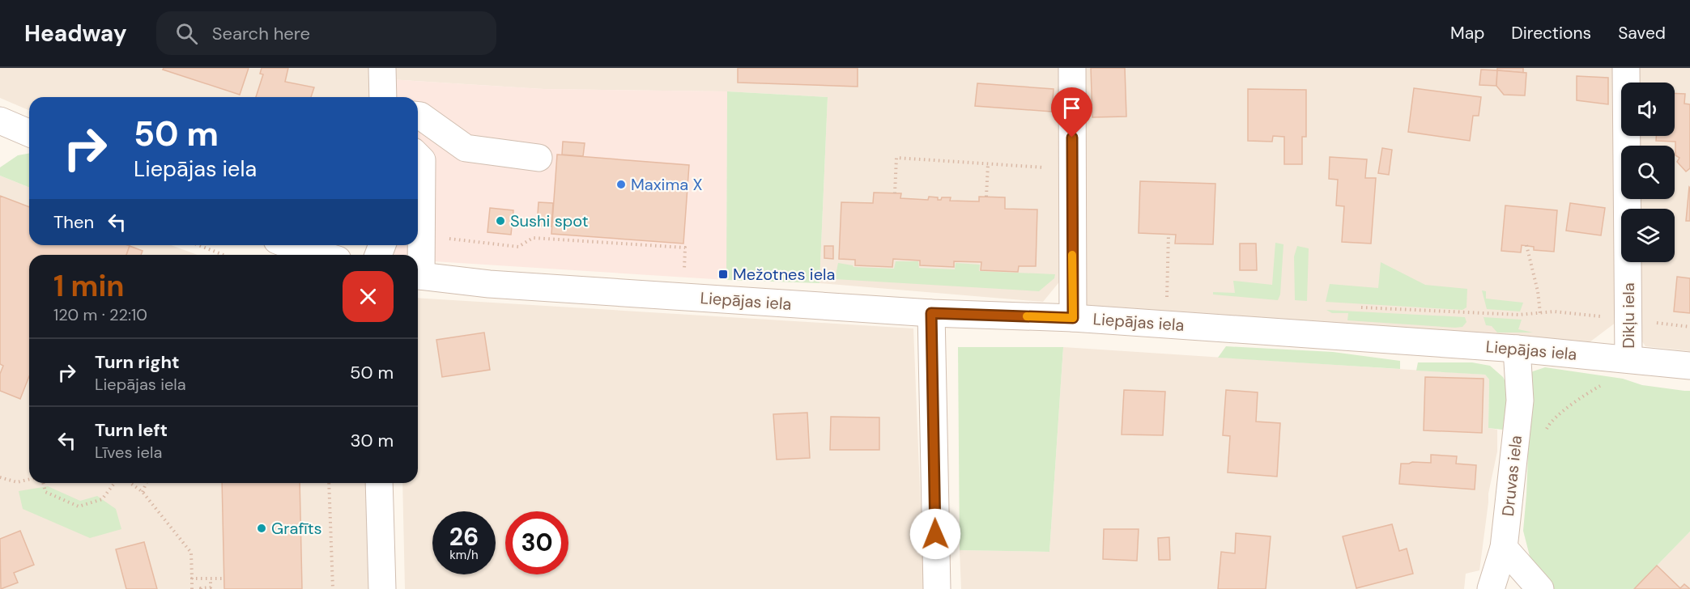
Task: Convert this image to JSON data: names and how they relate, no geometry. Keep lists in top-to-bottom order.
{
  "streets": {
    "street": ["Liepājas iela", "Dikļu iela", "Druvas iela"]
  },
  "crossings": [
    ["Liepājas iela", "Dikļu iela"],
    ["Liepājas iela", "Druvas iela"]
  ],
  "places": {
    "other": ["Maxima X", "Sushi spot", "Grafīts"],
    "transit": ["Mežotnes iela"]
  },
  "page": {
    "header": "Headway",
    "search": "Search here",
    "nav": ["Map", "Directions", "Saved"],
    "turn": ["50 m", "Liepājas iela"],
    "then": "Then",
    "heading": ["1 min", "120 m · 22:10"],
    "list": [
      {
        "name": "Turn right",
        "note": "Liepājas iela",
        "value": "50 m"
      },
      {
        "name": "Turn left",
        "note": "Līves iela",
        "value": "30 m"
      }
    ],
    "speed": "26 km/h",
    "limit": "30"
  }
}
